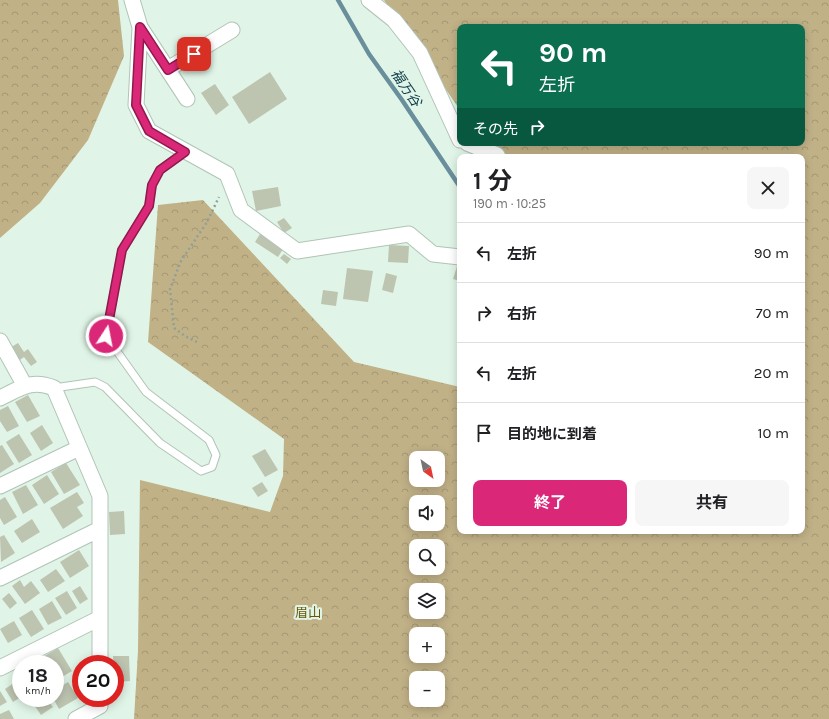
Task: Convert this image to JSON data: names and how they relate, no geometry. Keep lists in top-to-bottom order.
{
  "water": ["福万谷"],
  "parks": ["眉山"],
  "north": "bottom right",
  "page": {
    "turn": ["90 m", "左折"],
    "then": "その先",
    "heading": ["1 分", "190 m · 10:25"],
    "list": [
      {
        "name": "左折",
        "value": "90 m"
      },
      {
        "name": "右折",
        "value": "70 m"
      },
      {
        "name": "左折",
        "value": "20 m"
      },
      {
        "name": "目的地に到着",
        "value": "10 m"
      }
    ],
    "map_buttons": ["+", "−"],
    "buttons": ["終了", "共有"],
    "speed": "18 km/h",
    "limit": "20"
  }
}
